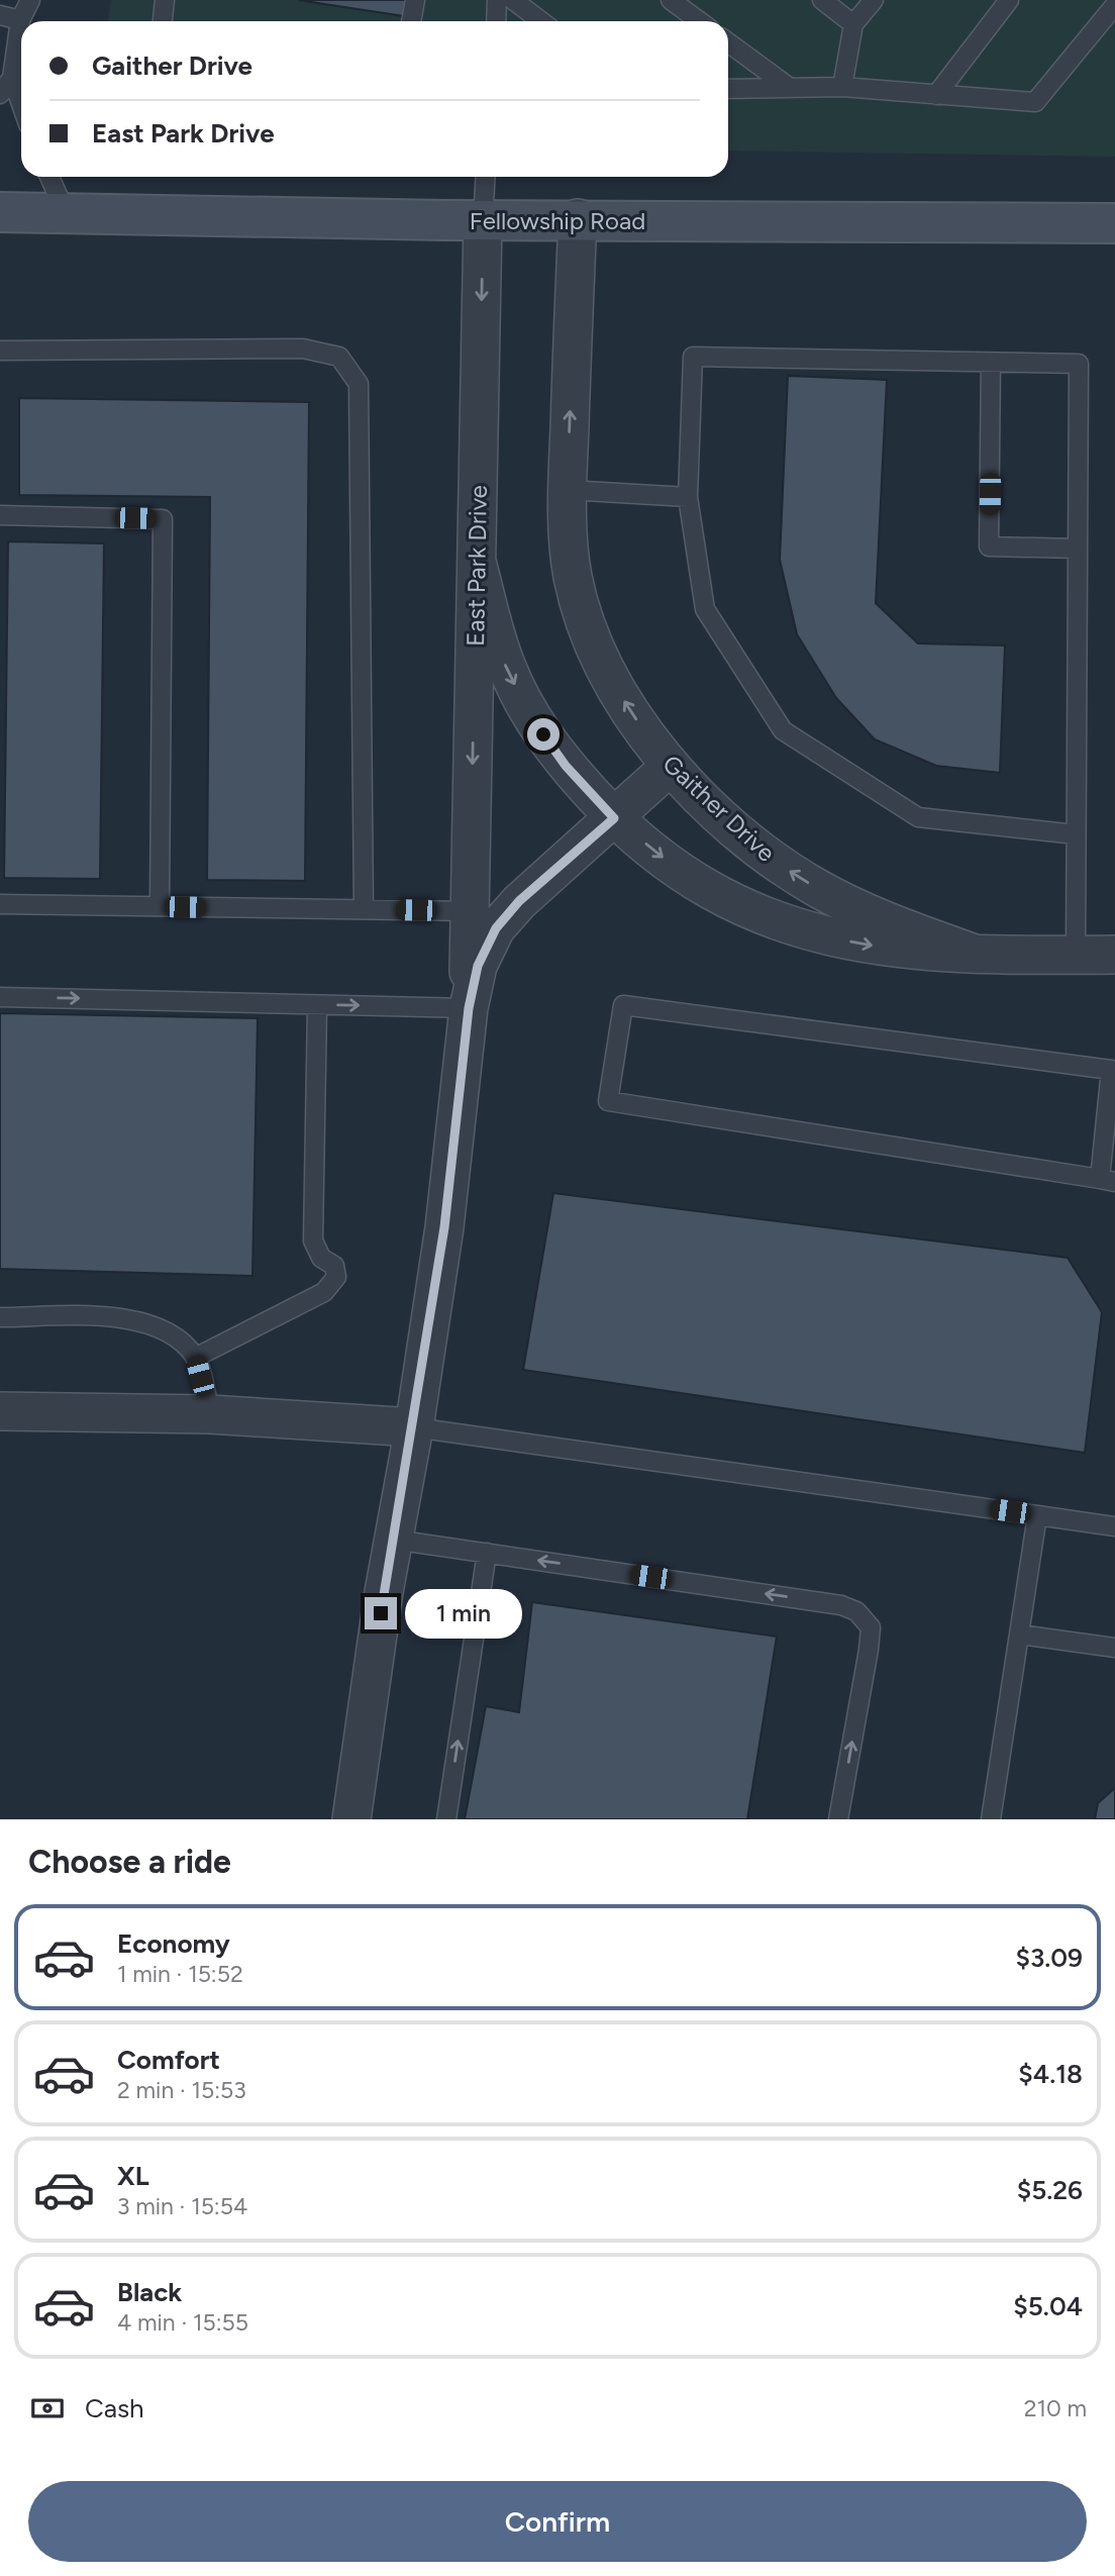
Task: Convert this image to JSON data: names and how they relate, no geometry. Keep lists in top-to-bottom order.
{
  "streets": {
    "street": ["Fellowship Road", "East Park Drive", "Gaither Drive"]
  },
  "crossings": [
    ["Fellowship Road", "East Park Drive"],
    ["Fellowship Road", "Gaither Drive"],
    ["East Park Drive", "Gaither Drive"]
  ],
  "one_way": ["East Park Drive"],
  "page": {
    "banner": ["Gaither Drive", "East Park Drive"],
    "bubble": "1 min",
    "heading": "Choose a ride",
    "list": [
      {
        "name": "Economy",
        "note": "1 min · 15:52",
        "value": "$3.09"
      },
      {
        "name": "Comfort",
        "note": "2 min · 15:53",
        "value": "$4.18"
      },
      {
        "name": "XL",
        "note": "3 min · 15:54",
        "value": "$5.26"
      },
      {
        "name": "Black",
        "note": "4 min · 15:55",
        "value": "$5.04"
      }
    ],
    "pay": ["Cash", "210 m"],
    "buttons": "Confirm"
  }
}
